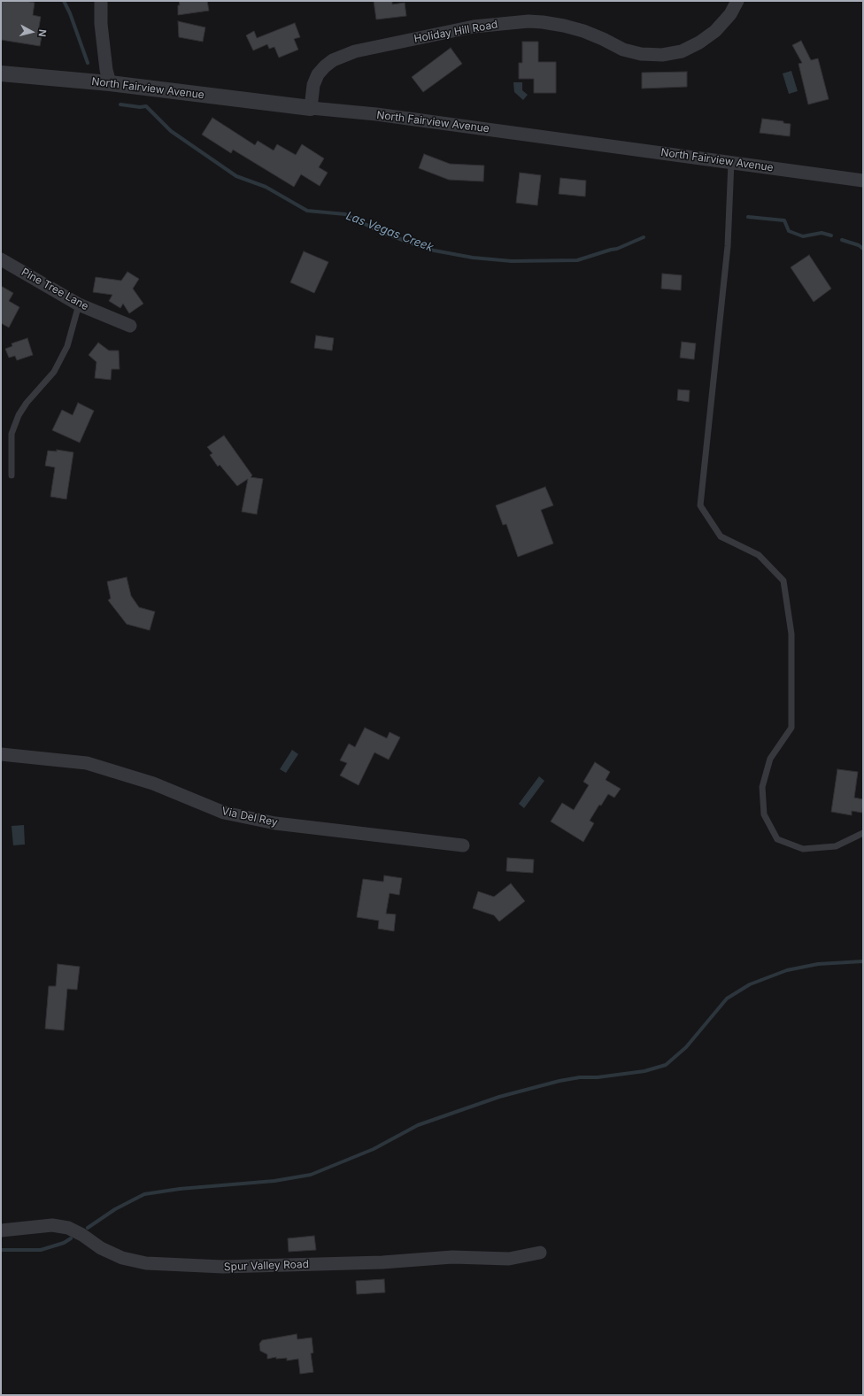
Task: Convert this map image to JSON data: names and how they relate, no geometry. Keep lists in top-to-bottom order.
{
  "streets": {
    "street": [
      "Holiday Hill Road",
      "North Fairview Avenue",
      "Pine Tree Lane",
      "Via Del Rey",
      "Spur Valley Road"
    ]
  },
  "crossings": [
    ["Holiday Hill Road", "North Fairview Avenue"]
  ],
  "water": ["Las Vegas Creek"],
  "north": "right"
}
